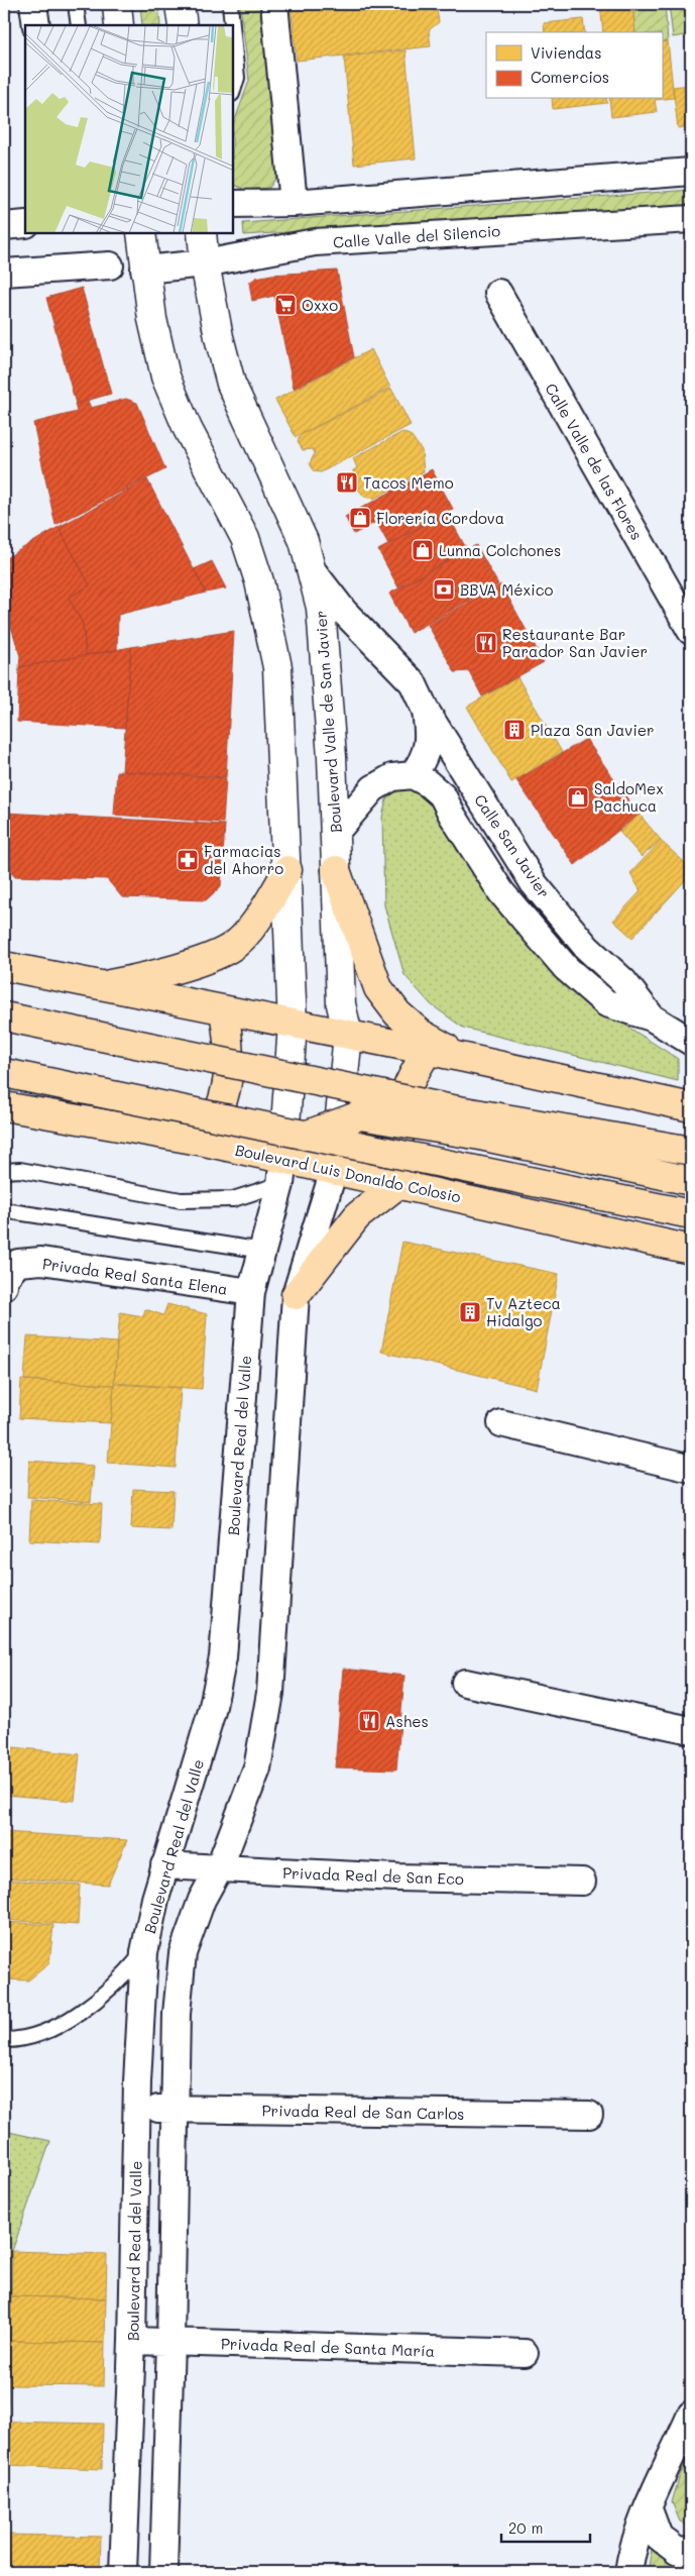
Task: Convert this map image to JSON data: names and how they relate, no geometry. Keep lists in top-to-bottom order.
{
  "streets": {
    "main road": ["Boulevard Valle de San Javier", "Boulevard Luis Donaldo Colosio"],
    "street": [
      "Calle Valle del Silencio",
      "Calle Valle de las Flores",
      "Calle San Javier",
      "Privada Real Santa Elena",
      "Boulevard Real del Valle",
      "Privada Real de San Eco",
      "Privada Real de San Carlos",
      "Privada Real de Santa María"
    ]
  },
  "crossings": [
    ["Calle Valle del Silencio", "Boulevard Valle de San Javier"],
    ["Boulevard Valle de San Javier", "Calle San Javier"],
    ["Boulevard Valle de San Javier", "Boulevard Luis Donaldo Colosio"],
    ["Boulevard Luis Donaldo Colosio", "Boulevard Real del Valle"],
    ["Privada Real Santa Elena", "Boulevard Real del Valle"],
    ["Boulevard Real del Valle", "Privada Real de San Eco"],
    ["Boulevard Real del Valle", "Privada Real de San Carlos"],
    ["Boulevard Real del Valle", "Privada Real de Santa María"]
  ],
  "places": {
    "supermarket": ["Oxxo"],
    "restaurant": ["Tacos Memo", "Restaurante Bar Parador San Javier", "Ashes"],
    "shop": ["Florería Cordova", "Lunna Colchones", "SaldoMex Pachuca"],
    "bank": ["BBVA México"],
    "building": ["Plaza San Javier", "Tv Azteca Hidalgo"],
    "pharmacy": ["Farmacias del Ahorro"]
  },
  "legend": ["Viviendas", "Comercios"],
  "scale_bar": "20 m"
}
